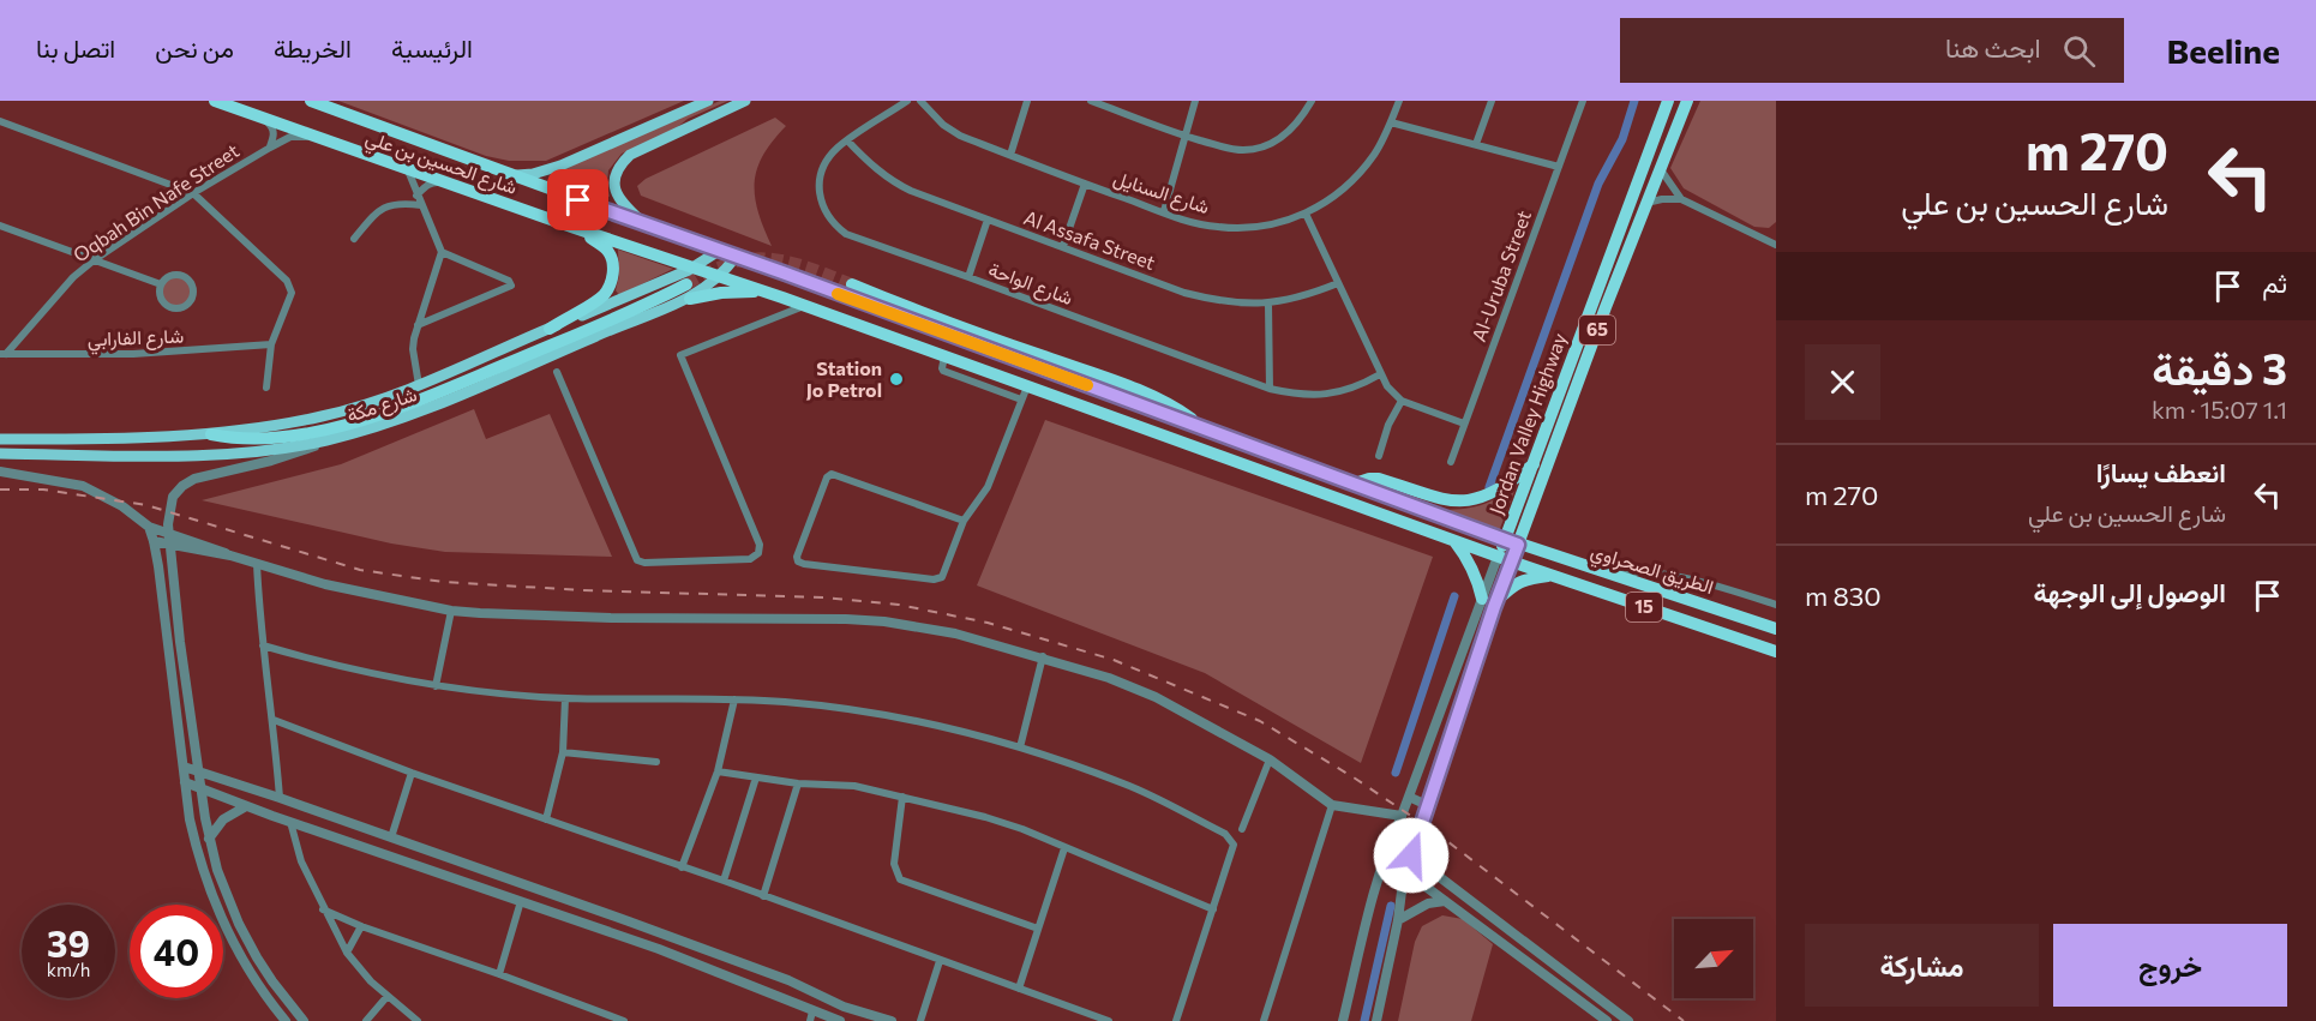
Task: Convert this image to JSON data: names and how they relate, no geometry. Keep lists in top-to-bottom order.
{
  "streets": {
    "highway": [
      "شارع الحسين بن علي",
      "65",
      "Jordan Valley Highway",
      "الطريق الصحراوي",
      "15"
    ],
    "main road": ["شارع مكة"],
    "street": [
      "شارع السنايل",
      "Oqbah Bin Nafe Street",
      "Al Assafa Street",
      "Al-Uruba Street",
      "شارع الواحة",
      "شارع الفارابي"
    ]
  },
  "crossings": [
    ["شارع الحسين بن علي", "Oqbah Bin Nafe Street"],
    ["شارع الحسين بن علي", "شارع مكة"],
    ["شارع الحسين بن علي", "Jordan Valley Highway"],
    ["شارع الحسين بن علي", "الطريق الصحراوي"],
    ["Oqbah Bin Nafe Street", "شارع الفارابي"],
    ["Al Assafa Street", "شارع الواحة"],
    ["Jordan Valley Highway", "الطريق الصحراوي"]
  ],
  "places": ["Station Jo Petrol"],
  "north": "top right",
  "page": {
    "header": "Beeline",
    "search": "ابحث هنا",
    "nav": [
      "الرئيسية",
      "الخريطة",
      "من نحن",
      "اتصل بنا"
    ],
    "turn": ["270 m", "شارع الحسين بن علي"],
    "then": "ثم",
    "heading": ["3 دقيقة", "1.1 km · 15:07"],
    "list": [
      {
        "name": "انعطف يسارًا",
        "note": "شارع الحسين بن علي",
        "value": "270 m"
      },
      {
        "name": "الوصول إلى الوجهة",
        "value": "830 m"
      }
    ],
    "speed": "39 km/h",
    "limit": "40",
    "buttons": ["خروج", "مشاركة"]
  }
}
